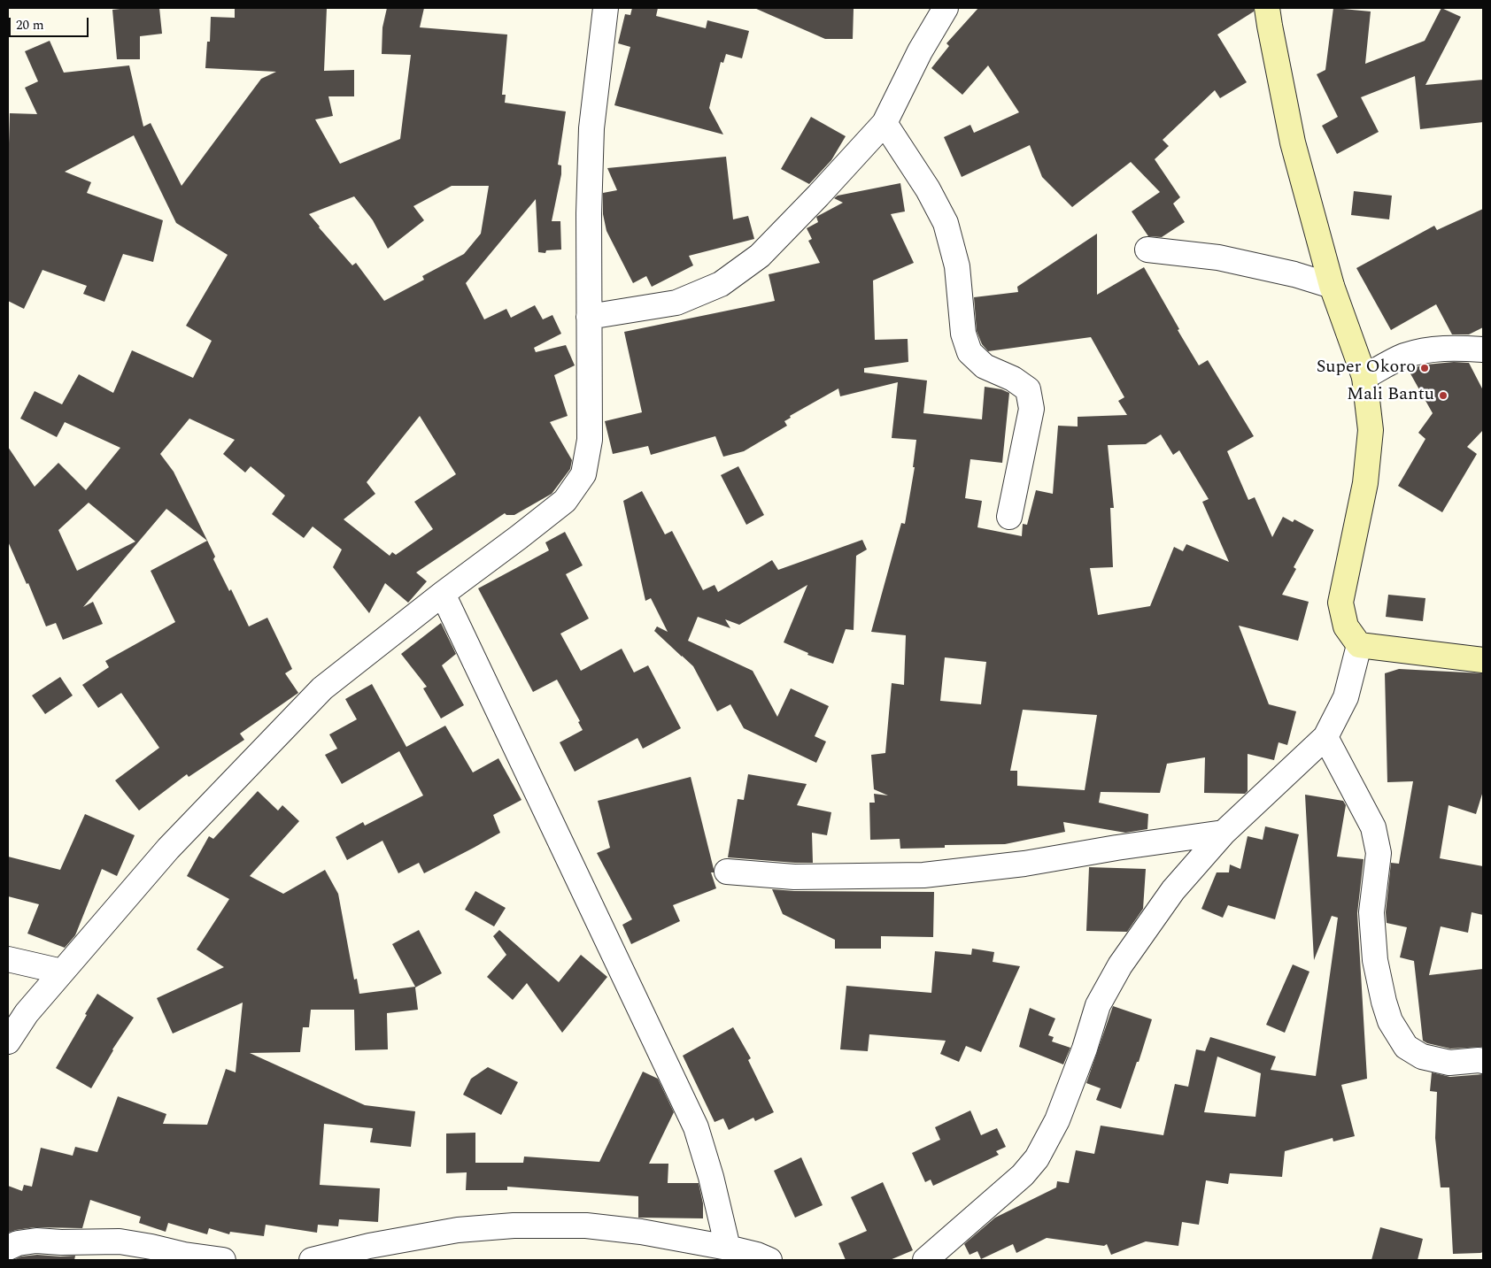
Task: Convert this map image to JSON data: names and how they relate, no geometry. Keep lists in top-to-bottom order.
{
  "places": ["Super Okoro", "Mali Bantu"],
  "scale_bar": "20 m"
}
